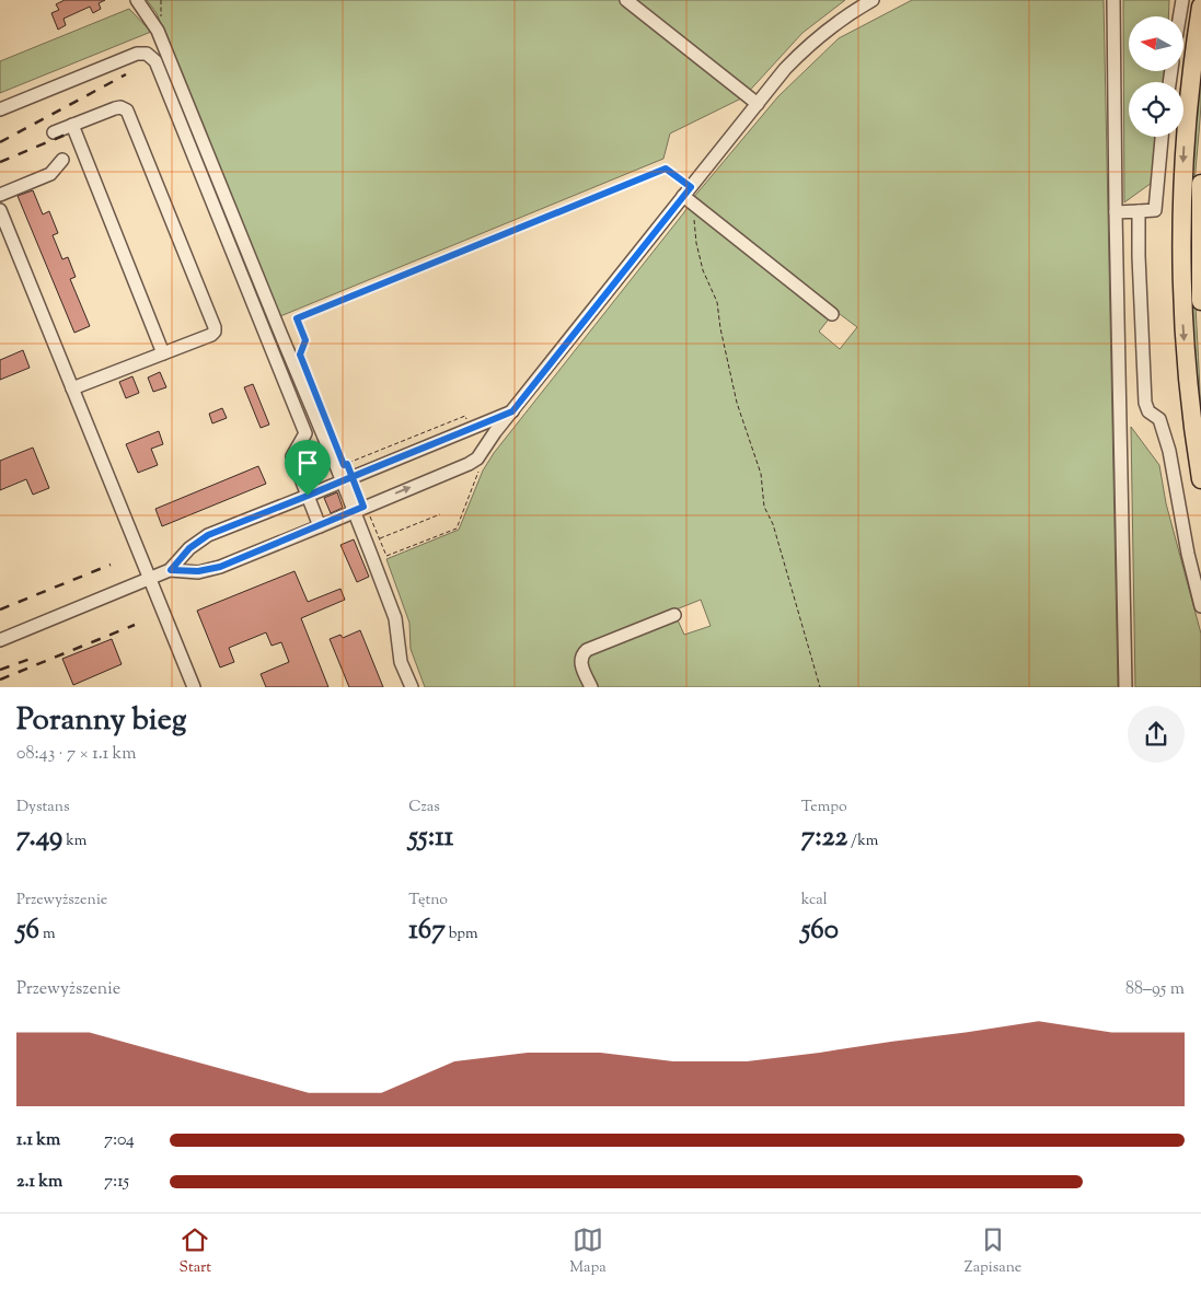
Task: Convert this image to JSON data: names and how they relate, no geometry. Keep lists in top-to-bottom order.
{
  "north": "left",
  "page": {
    "heading": ["Poranny bieg", "08:43 · 7 × 1.1 km"],
    "stats": [
      ["Dystans", "7.49 km"],
      ["Czas", "55:11"],
      ["Tempo", "7:22 /km"],
      ["Przewyższenie", "56 m"],
      ["Tętno", "167 bpm"],
      ["kcal", "560"]
    ],
    "chart": ["Przewyższenie", "88–95 m"],
    "list": [
      {
        "name": "1.1 km",
        "note": "7:04"
      },
      {
        "name": "2.1 km",
        "note": "7:15"
      }
    ],
    "tabs": ["Start", "Mapa", "Zapisane"]
  }
}
